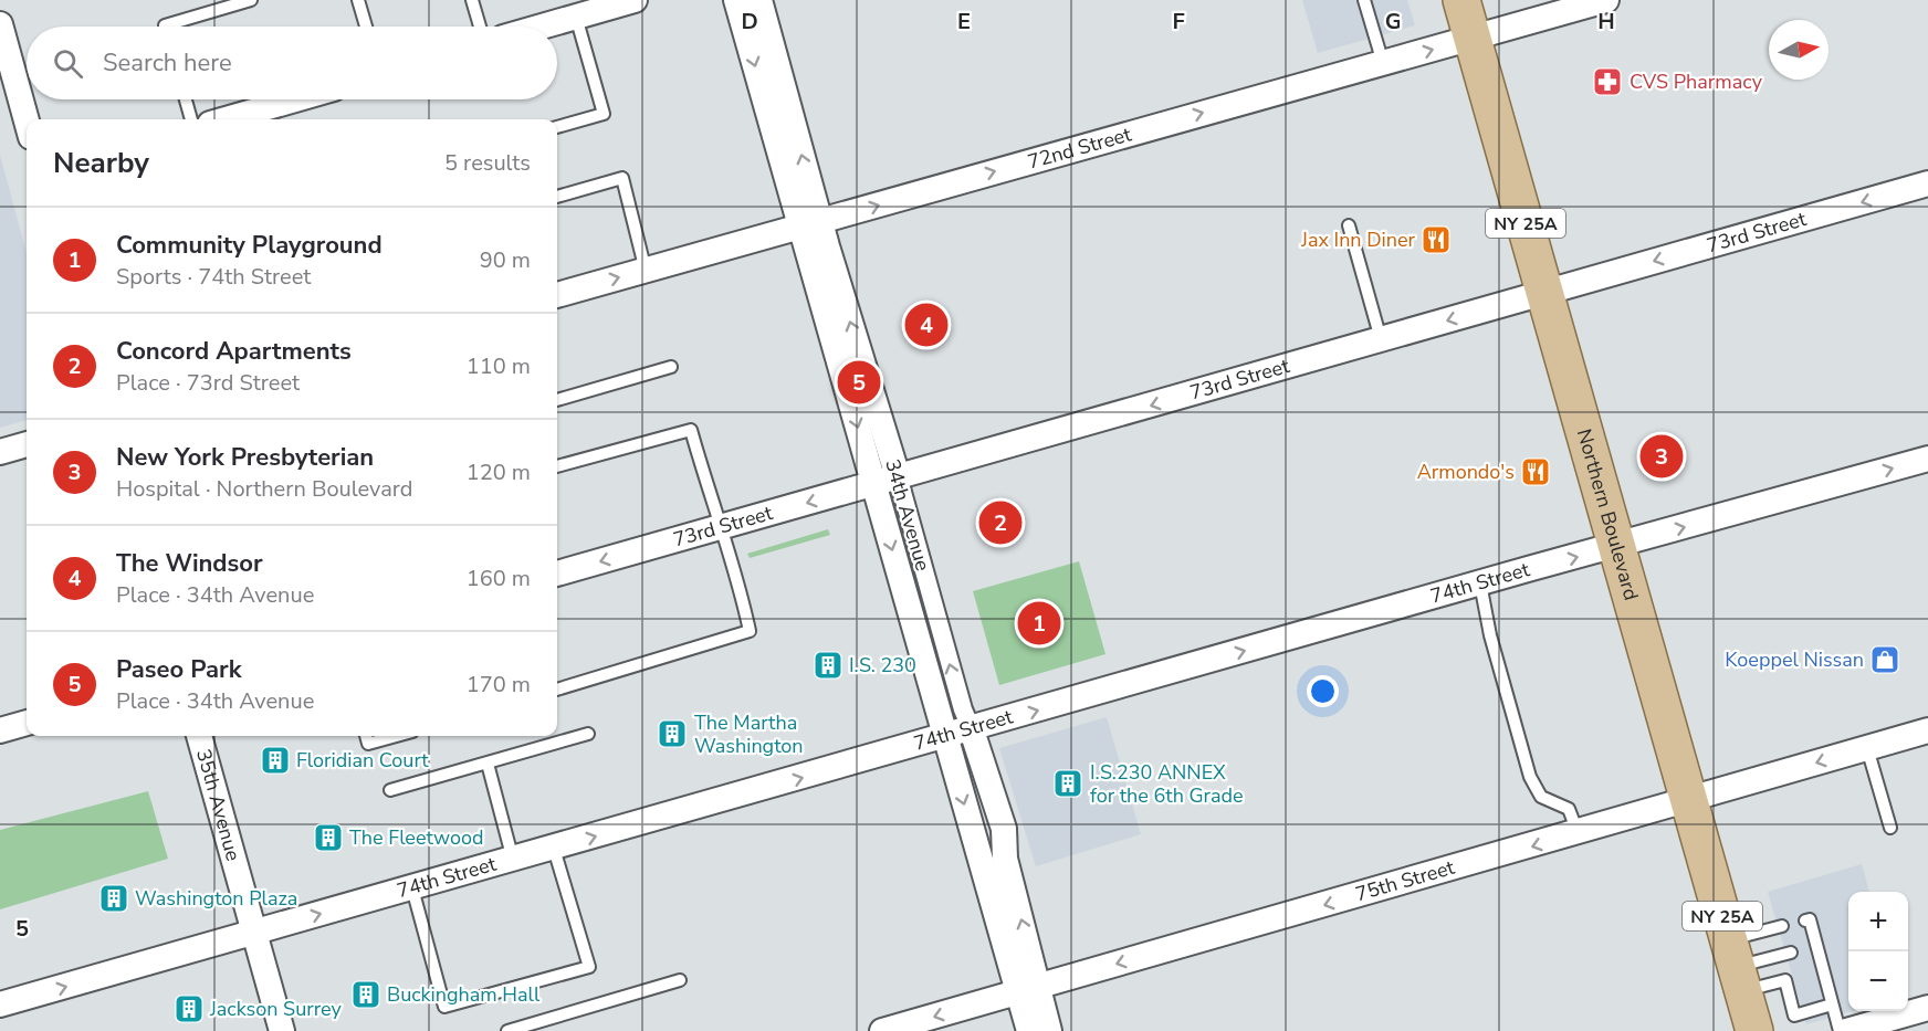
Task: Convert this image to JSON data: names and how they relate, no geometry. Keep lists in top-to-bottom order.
{
  "streets": {
    "main road": ["NY 25A", "Northern Boulevard"],
    "street": [
      "72nd Street",
      "73rd Street",
      "34th Avenue",
      "74th Street",
      "35th Avenue",
      "75th Street"
    ]
  },
  "crossings": [
    ["72nd Street", "34th Avenue"],
    ["72nd Street", "Northern Boulevard"],
    ["73rd Street", "34th Avenue"],
    ["73rd Street", "Northern Boulevard"],
    ["34th Avenue", "74th Street"],
    ["34th Avenue", "75th Street"],
    ["Northern Boulevard", "74th Street"],
    ["Northern Boulevard", "75th Street"],
    ["74th Street", "35th Avenue"]
  ],
  "one_way": [
    "72nd Street",
    "73rd Street",
    "74th Street",
    "75th Street"
  ],
  "places": {
    "pharmacy": ["CVS Pharmacy"],
    "restaurant": ["Jax Inn Diner", "Armondo's"],
    "shop": ["Koeppel Nissan"],
    "building": [
      "I.S. 230",
      "The Martha Washington",
      "Floridian Court",
      "I.S.230 ANNEX for the 6th Grade",
      "The Fleetwood",
      "Washington Plaza",
      "Buckingham Hall",
      "Jackson Surrey"
    ]
  },
  "north": "right",
  "page": {
    "search": "Search here",
    "heading": ["Nearby", "5 results"],
    "list": [
      {
        "mark": "1",
        "name": "Community Playground",
        "note": "Sports · 74th Street",
        "value": "90 m"
      },
      {
        "mark": "2",
        "name": "Concord Apartments",
        "note": "Place · 73rd Street",
        "value": "110 m"
      },
      {
        "mark": "3",
        "name": "New York Presbyterian",
        "note": "Hospital · Northern Boulevard",
        "value": "120 m"
      },
      {
        "mark": "4",
        "name": "The Windsor",
        "note": "Place · 34th Avenue",
        "value": "160 m"
      },
      {
        "mark": "5",
        "name": "Paseo Park",
        "note": "Place · 34th Avenue",
        "value": "170 m"
      }
    ],
    "pins": [
      "4",
      "5",
      "3",
      "2",
      "1"
    ],
    "map_buttons": ["+", "−"]
  },
  "grid": {
    "columns": [
      "D",
      "E",
      "F",
      "G",
      "H"
    ],
    "rows": ["5"]
  }
}
